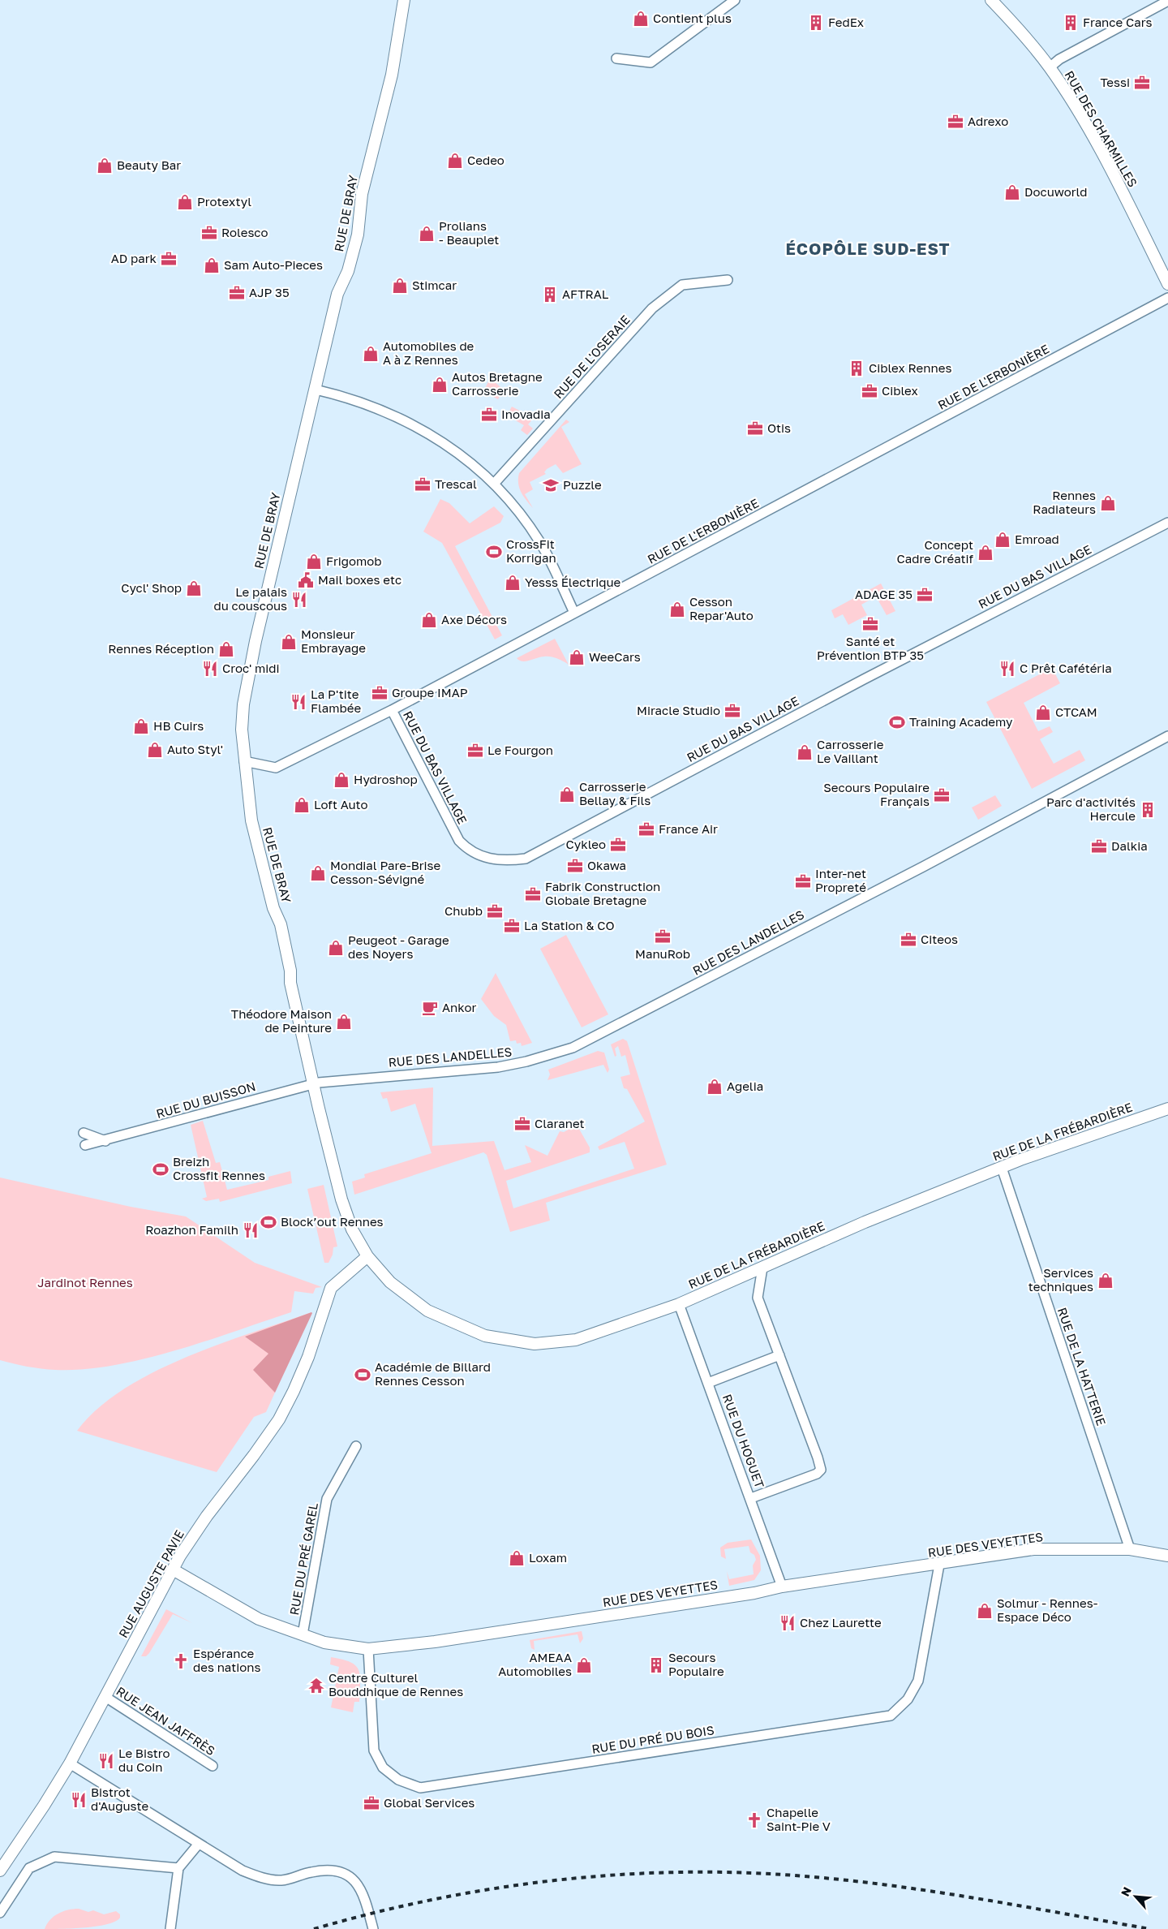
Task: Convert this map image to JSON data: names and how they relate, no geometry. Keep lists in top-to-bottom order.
{
  "streets": {
    "street": [
      "RUE DES CHARMILLES",
      "RUE DE BRAY",
      "RUE DE L'OSERAIE",
      "RUE DE L'ERBONIÈRE",
      "RUE DU BAS VILLAGE",
      "RUE DES LANDELLES",
      "RUE DU BUISSON",
      "RUE DE LA FRÉBARDIÈRE",
      "RUE DE LA HATTERIE",
      "RUE DU HOGUET",
      "RUE DES VEYETTES",
      "RUE DU PRÉ GAREL",
      "RUE AUGUSTE PAVIE",
      "RUE JEAN JAFFRÈS",
      "RUE DU PRÉ DU BOIS"
    ]
  },
  "crossings": [
    ["RUE DE BRAY", "RUE DE L'ERBONIÈRE"],
    ["RUE DE BRAY", "RUE DES LANDELLES"],
    ["RUE DE BRAY", "RUE DU BUISSON"],
    ["RUE DE BRAY", "RUE DE LA FRÉBARDIÈRE"],
    ["RUE DE BRAY", "RUE AUGUSTE PAVIE"],
    ["RUE DE L'ERBONIÈRE", "RUE DU BAS VILLAGE"],
    ["RUE DES LANDELLES", "RUE DU BUISSON"],
    ["RUE DE LA FRÉBARDIÈRE", "RUE DE LA HATTERIE"],
    ["RUE DE LA FRÉBARDIÈRE", "RUE DU HOGUET"],
    ["RUE DE LA FRÉBARDIÈRE", "RUE AUGUSTE PAVIE"],
    ["RUE DE LA HATTERIE", "RUE DES VEYETTES"],
    ["RUE DU HOGUET", "RUE DES VEYETTES"],
    ["RUE DES VEYETTES", "RUE DU PRÉ GAREL"],
    ["RUE DES VEYETTES", "RUE AUGUSTE PAVIE"],
    ["RUE DES VEYETTES", "RUE DU PRÉ DU BOIS"],
    ["RUE AUGUSTE PAVIE", "RUE JEAN JAFFRÈS"]
  ],
  "districts": ["ÉCOPÔLE SUD-EST"],
  "parks": ["Jardinot Rennes"],
  "places": {
    "shop": [
      "Contient plus",
      "Cedeo",
      "Beauty Bar",
      "Docuworld",
      "Protextyl",
      "Prolians - Beauplet",
      "Sam Auto-Pieces",
      "Stimcar",
      "Automobiles de A à Z Rennes",
      "Autos Bretagne Carrosserie",
      "Rennes Radiateurs",
      "Emroad",
      "Concept Cadre Créatif",
      "Frigomob",
      "Yesss Électrique",
      "Cycl' Shop",
      "Cesson Repar'Auto",
      "Axe Décors",
      "Monsieur Embrayage",
      "Rennes Réception",
      "WeeCars",
      "CTCAM",
      "HB Cuirs",
      "Auto Styl'",
      "Carrosserie Le Vaillant",
      "Hydroshop",
      "Carrosserie Bellay & Fils",
      "Loft Auto",
      "Mondial Pare-Brise Cesson-Sévigné",
      "Peugeot - Garage des Noyers",
      "Théodore Maison de Peinture",
      "Agelia",
      "Services techniques",
      "Loxam",
      "Solmur - Rennes- Espace Déco",
      "AMEAA Automobiles"
    ],
    "building": [
      "FedEx",
      "France Cars",
      "AFTRAL",
      "Ciblex Rennes",
      "Parc d'activités Hercule",
      "Secours Populaire"
    ],
    "office": [
      "Tessi",
      "Adrexo",
      "Rolesco",
      "AD park",
      "AJP 35",
      "Ciblex",
      "Inovadia",
      "Otis",
      "Trescal",
      "ADAGE 35",
      "Santé et Prévention BTP 35",
      "Groupe IMAP",
      "Miracle Studio",
      "Le Fourgon",
      "Secours Populaire Français",
      "France Air",
      "Cykleo",
      "Dalkia",
      "Okawa",
      "Inter-net Propreté",
      "Fabrik Construction Globale Bretagne",
      "Chubb",
      "La Station & CO",
      "ManuRob",
      "Citeos",
      "Claranet",
      "Global Services"
    ],
    "school or university": ["Puzzle"],
    "sports": [
      "CrossFit Korrigan",
      "Training Academy",
      "Breizh Crossfit Rennes",
      "Block’out Rennes",
      "Académie de Billard Rennes Cesson"
    ],
    "public building": ["Mail boxes etc"],
    "restaurant": [
      "Le palais du couscous",
      "Croc' midi",
      "C Prêt Cafétéria",
      "La P'tite Flambée",
      "Roazhon Familh",
      "Chez Laurette",
      "Le Bistro du Coin",
      "Bistrot d'Auguste"
    ],
    "cafe": ["Ankor"],
    "church": ["Espérance des nations", "Chapelle Saint-Pie V"],
    "temple": ["Centre Culturel Bouddhique de Rennes"]
  },
  "north": "top left"
}
